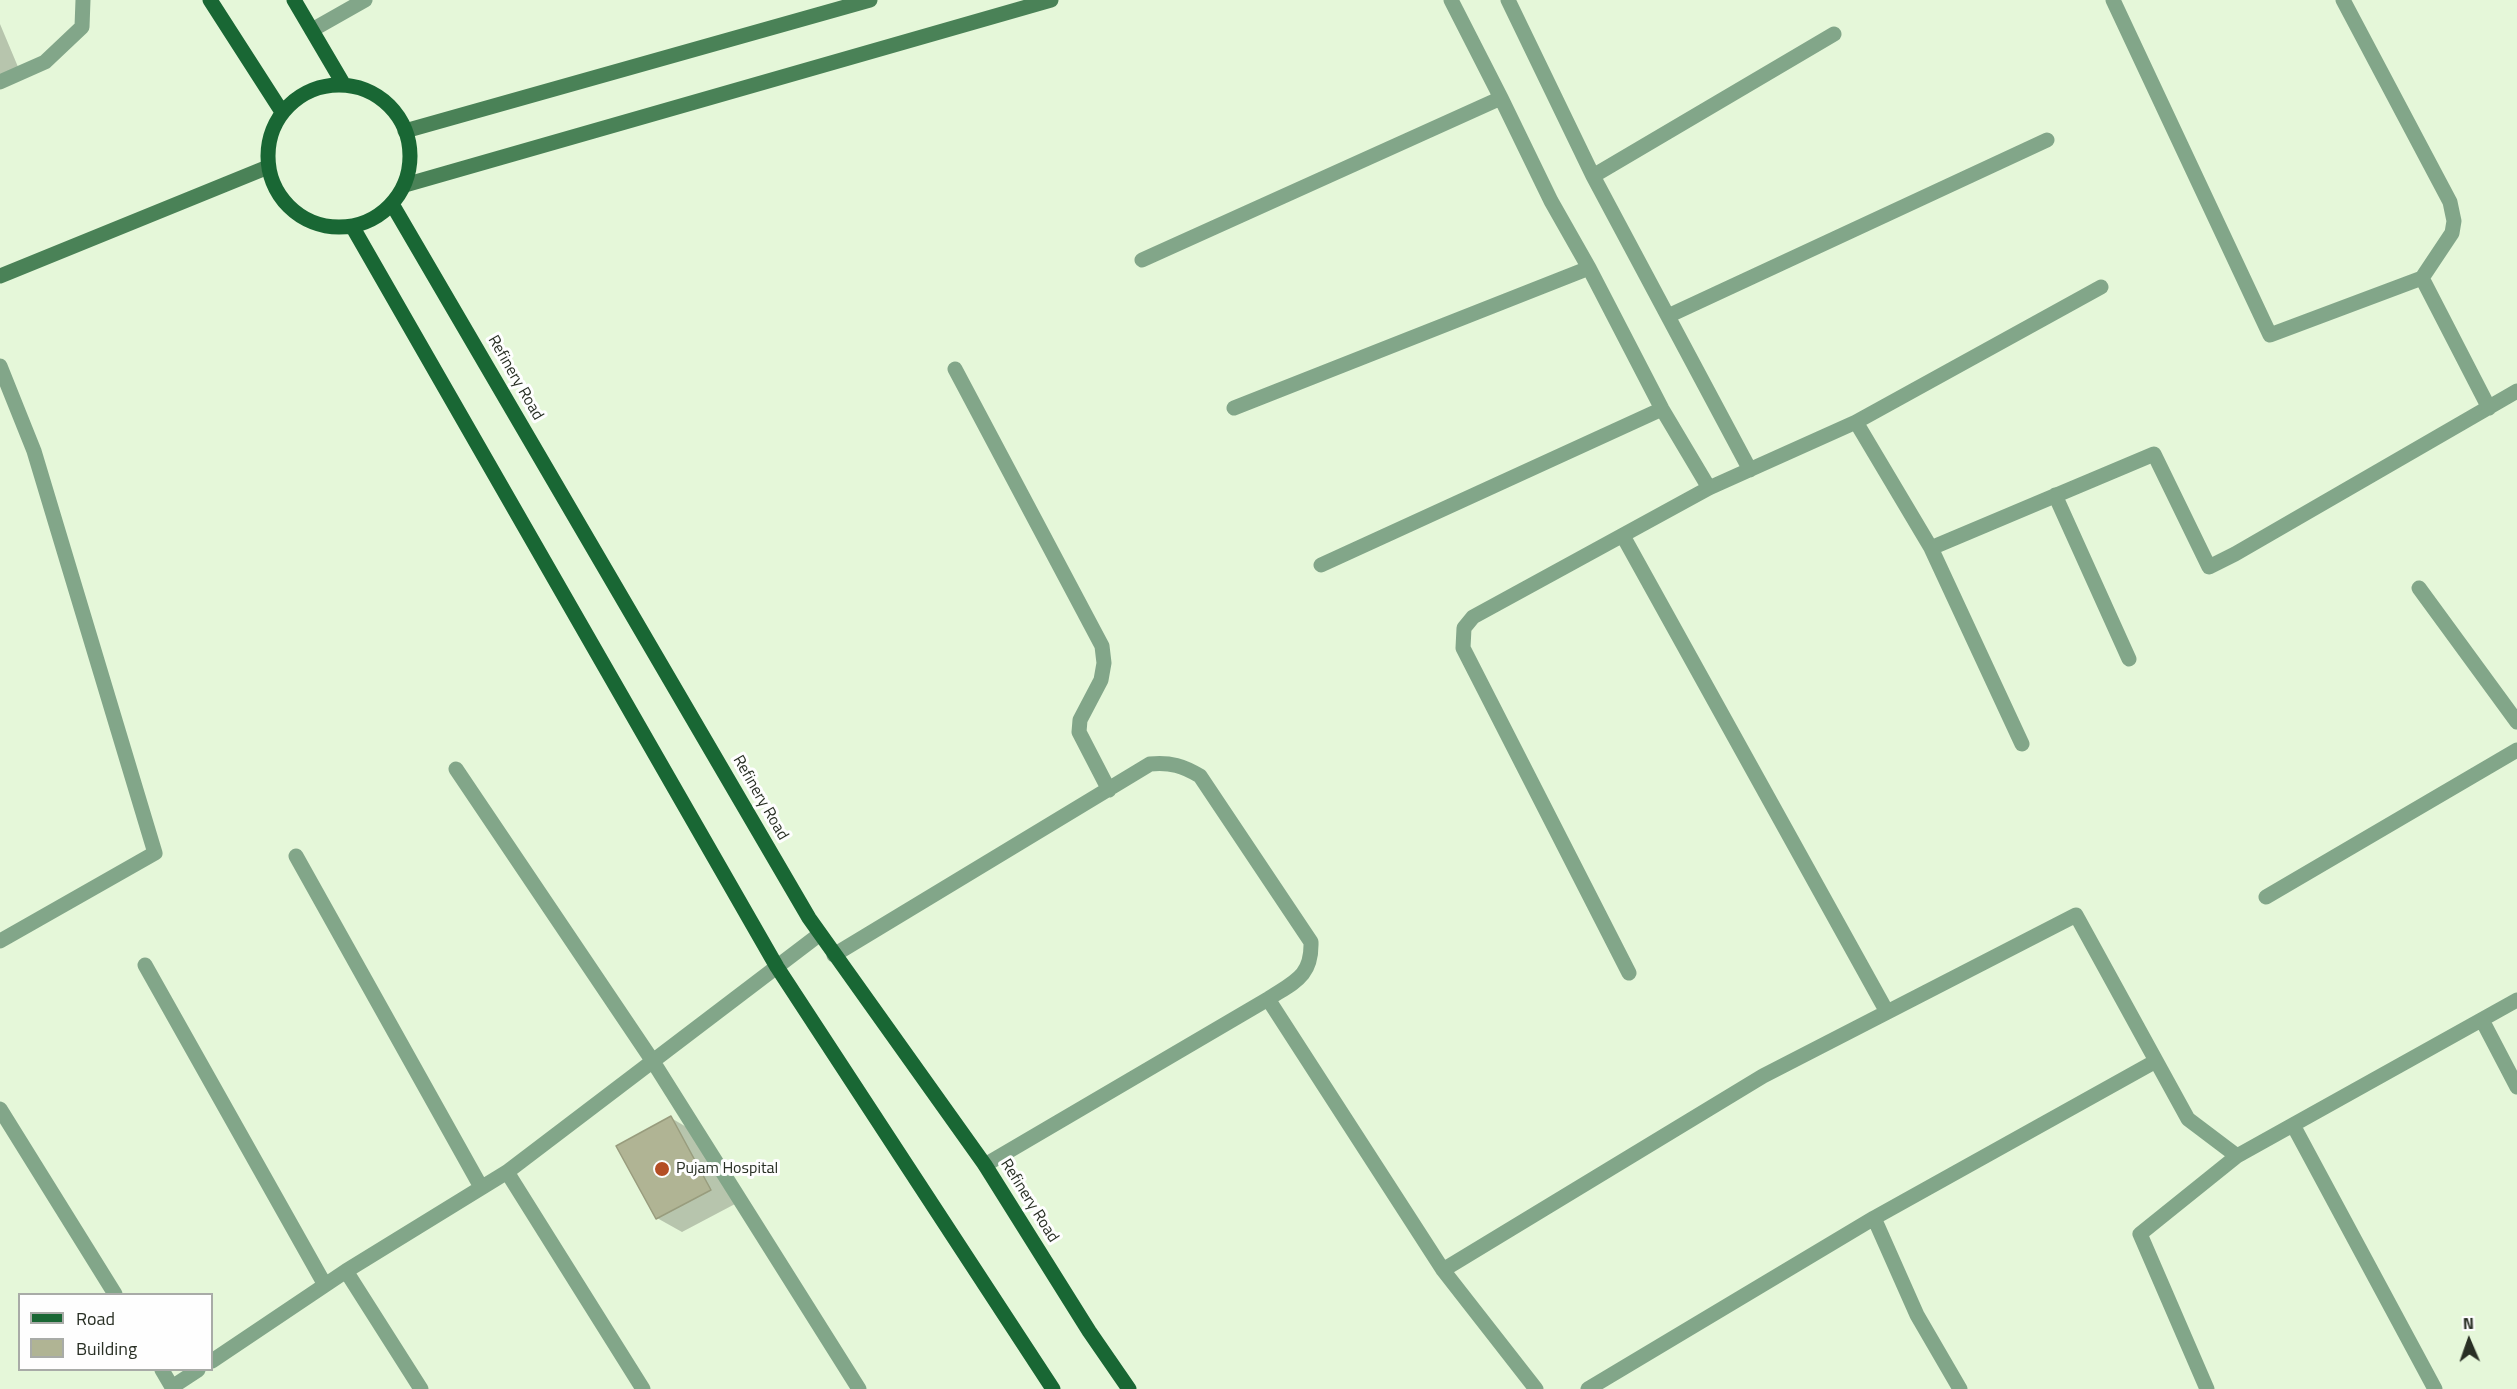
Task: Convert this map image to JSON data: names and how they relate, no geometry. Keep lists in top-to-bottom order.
{
  "streets": {
    "main road": ["Refinery Road"]
  },
  "places": ["Pujam Hospital"],
  "legend": ["Road", "Building"],
  "north": "top"
}
